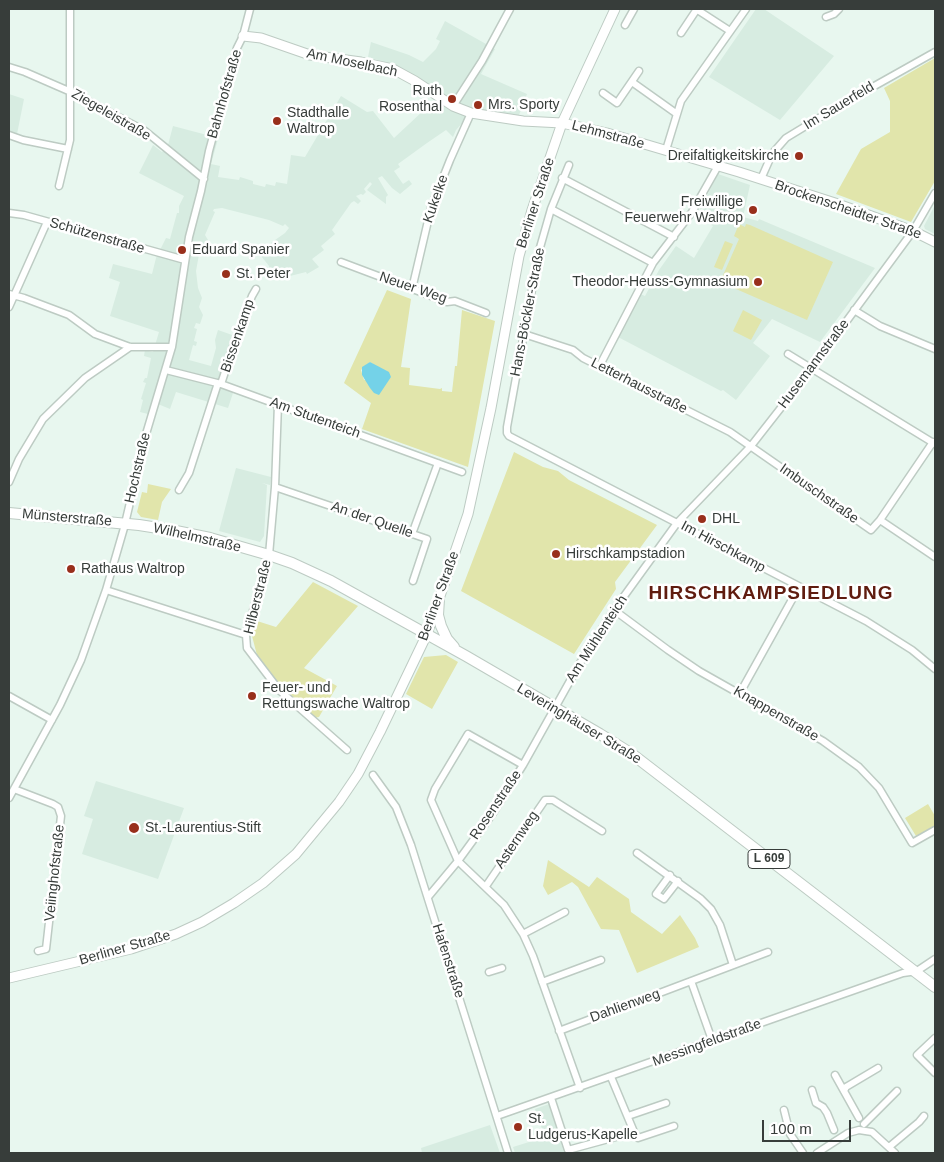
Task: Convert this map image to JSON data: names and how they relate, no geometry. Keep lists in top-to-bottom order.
{
  "streets": {
    "main road": [
      "Am Moselbach",
      "Lehmstraße",
      "Berliner Straße",
      "Brockenscheidter Straße",
      "Münsterstraße",
      "Wilhelmstraße",
      "Leveringhäuser Straße",
      "L 609"
    ],
    "street": [
      "Bahnhofstraße",
      "Im Sauerfeld",
      "Ziegeleistraße",
      "Kukelke",
      "Schützenstraße",
      "Neuer Weg",
      "Hans-Böckler-Straße",
      "Bissenkamp",
      "Husemannstraße",
      "Letterhausstraße",
      "Am Stutenteich",
      "Hochstraße",
      "Imbuschstraße",
      "An der Quelle",
      "Im Hirschkamp",
      "Hilberstraße",
      "Am Mühlenteich",
      "Knappenstraße",
      "Rosenstraße",
      "Asternweg",
      "Veiinghofstraße",
      "Hafenstraße",
      "Dahlienweg",
      "Messingfeldstraße"
    ]
  },
  "crossings": [
    ["Am Moselbach", "Bahnhofstraße"],
    ["Am Moselbach", "Lehmstraße"],
    ["Bahnhofstraße", "Ziegeleistraße"],
    ["Bahnhofstraße", "Hochstraße"],
    ["Im Sauerfeld", "Lehmstraße"],
    ["Im Sauerfeld", "Brockenscheidter Straße"],
    ["Ziegeleistraße", "Hochstraße"],
    ["Lehmstraße", "Kukelke"],
    ["Lehmstraße", "Berliner Straße"],
    ["Lehmstraße", "Brockenscheidter Straße"],
    ["Kukelke", "Neuer Weg"],
    ["Berliner Straße", "Leveringhäuser Straße"],
    ["Brockenscheidter Straße", "Husemannstraße"],
    ["Schützenstraße", "Hochstraße"],
    ["Hans-Böckler-Straße", "Letterhausstraße"],
    ["Hans-Böckler-Straße", "Im Hirschkamp"],
    ["Bissenkamp", "Am Stutenteich"],
    ["Husemannstraße", "Letterhausstraße"],
    ["Husemannstraße", "Imbuschstraße"],
    ["Husemannstraße", "Im Hirschkamp"],
    ["Husemannstraße", "Am Mühlenteich"],
    ["Letterhausstraße", "Imbuschstraße"],
    ["Am Stutenteich", "Hochstraße"],
    ["Am Stutenteich", "Hilberstraße"],
    ["Hochstraße", "Münsterstraße"],
    ["Hochstraße", "Wilhelmstraße"],
    ["Hochstraße", "Veiinghofstraße"],
    ["Münsterstraße", "Wilhelmstraße"],
    ["An der Quelle", "Hilberstraße"],
    ["Wilhelmstraße", "Hilberstraße"],
    ["Wilhelmstraße", "Leveringhäuser Straße"],
    ["Im Hirschkamp", "Am Mühlenteich"],
    ["Hilberstraße", "Leveringhäuser Straße"],
    ["Am Mühlenteich", "Knappenstraße"],
    ["Am Mühlenteich", "Leveringhäuser Straße"],
    ["Am Mühlenteich", "Rosenstraße"],
    ["Leveringhäuser Straße", "Rosenstraße"],
    ["Leveringhäuser Straße", "Messingfeldstraße"],
    ["Rosenstraße", "Hafenstraße"],
    ["Hafenstraße", "Messingfeldstraße"]
  ],
  "districts": ["HIRSCHKAMPSIEDLUNG"],
  "places": [
    "Ruth Rosenthal",
    "Mrs. Sporty",
    "Stadthalle Waltrop",
    "Dreifaltigkeitskirche",
    "Freiwillige Feuerwehr Waltrop",
    "Eduard Spanier",
    "St. Peter",
    "Theodor-Heuss-Gymnasium",
    "DHL",
    "Hirschkampstadion",
    "Rathaus Waltrop",
    "Feuer- und Rettungswache Waltrop",
    "St.-Laurentius-Stift",
    "St. Ludgerus-Kapelle"
  ],
  "scale_bar": "100 m"
}
